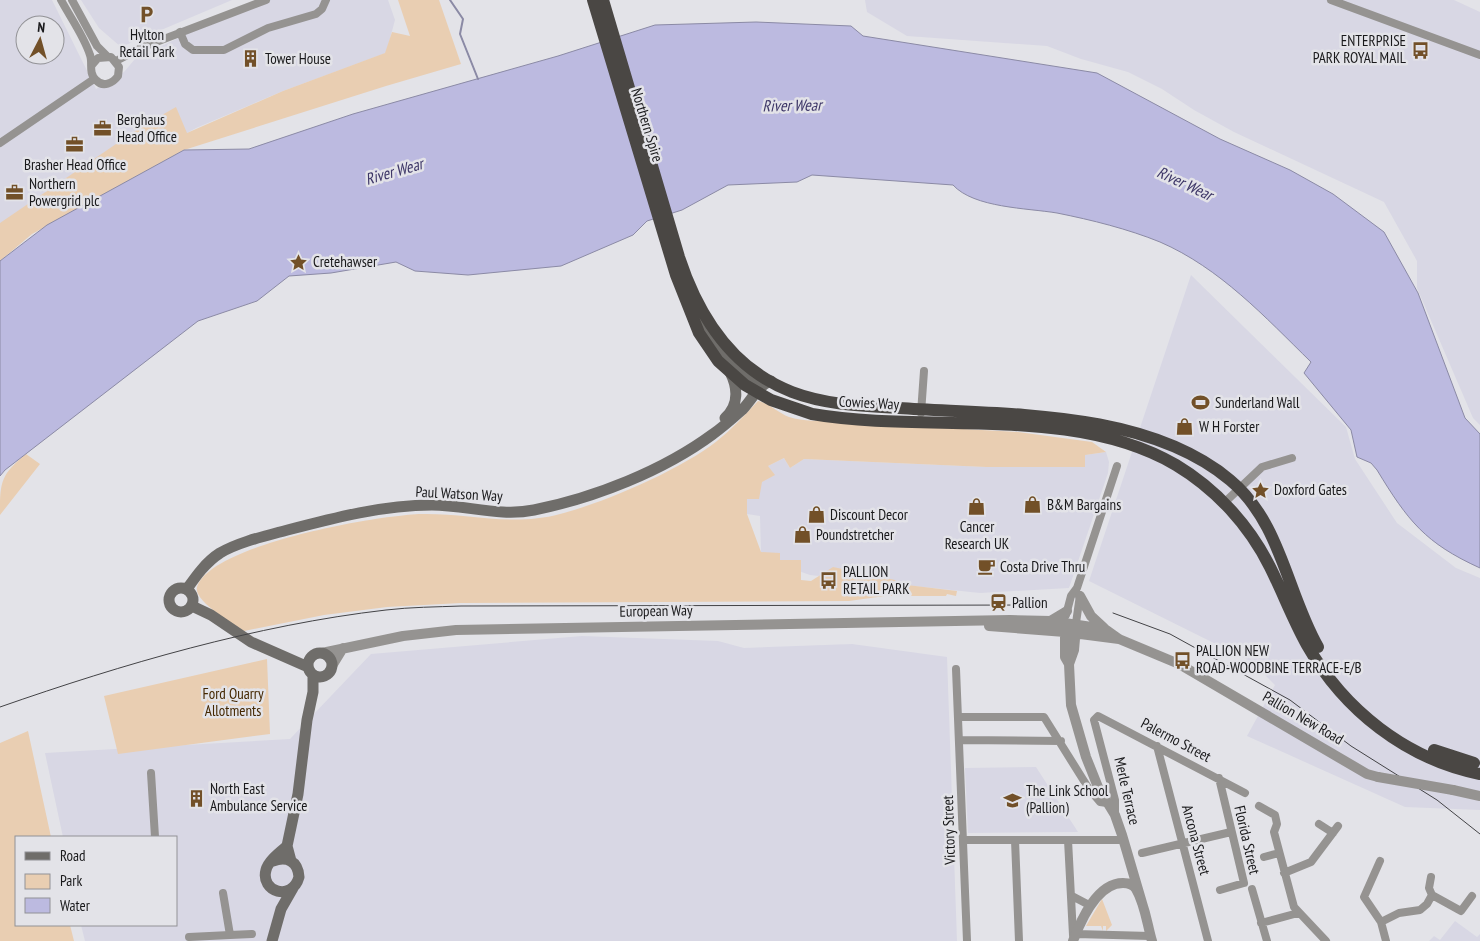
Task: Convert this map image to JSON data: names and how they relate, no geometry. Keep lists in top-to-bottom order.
{
  "streets": {
    "highway": ["Northern Spire", "Cowies Way"],
    "main road": ["Paul Watson Way"],
    "street": [
      "European Way",
      "Pallion New Road",
      "Palermo Street",
      "Merle Terrace",
      "Victory Street",
      "Ancona Street",
      "Florida Street"
    ]
  },
  "crossings": [
    ["Northern Spire", "Cowies Way"],
    ["Cowies Way", "Paul Watson Way"],
    ["European Way", "Pallion New Road"],
    ["Palermo Street", "Merle Terrace"],
    ["Palermo Street", "Ancona Street"],
    ["Palermo Street", "Florida Street"]
  ],
  "water": ["River Wear"],
  "parks": ["Ford Quarry Allotments"],
  "places": {
    "parking": ["Hylton Retail Park"],
    "bus stop": ["ENTERPRISE PARK ROYAL MAIL", "PALLION RETAIL PARK", "PALLION NEW ROAD-WOODBINE TERRACE-E/B"],
    "building": ["Tower House", "North East Ambulance Service"],
    "office": ["Berghaus Head Office", "Brasher Head Office", "Northern Powergrid plc"],
    "place": ["Cretehawser", "Doxford Gates"],
    "sports": ["Sunderland Wall"],
    "shop": [
      "W H Forster",
      "B&M Bargains",
      "Cancer Research UK",
      "Discount Decor",
      "Poundstretcher"
    ],
    "cafe": ["Costa Drive Thru"],
    "station": ["Pallion"],
    "school or university": ["The Link School (Pallion)"]
  },
  "legend": ["Road", "Park", "Water"],
  "north": "top"
}
